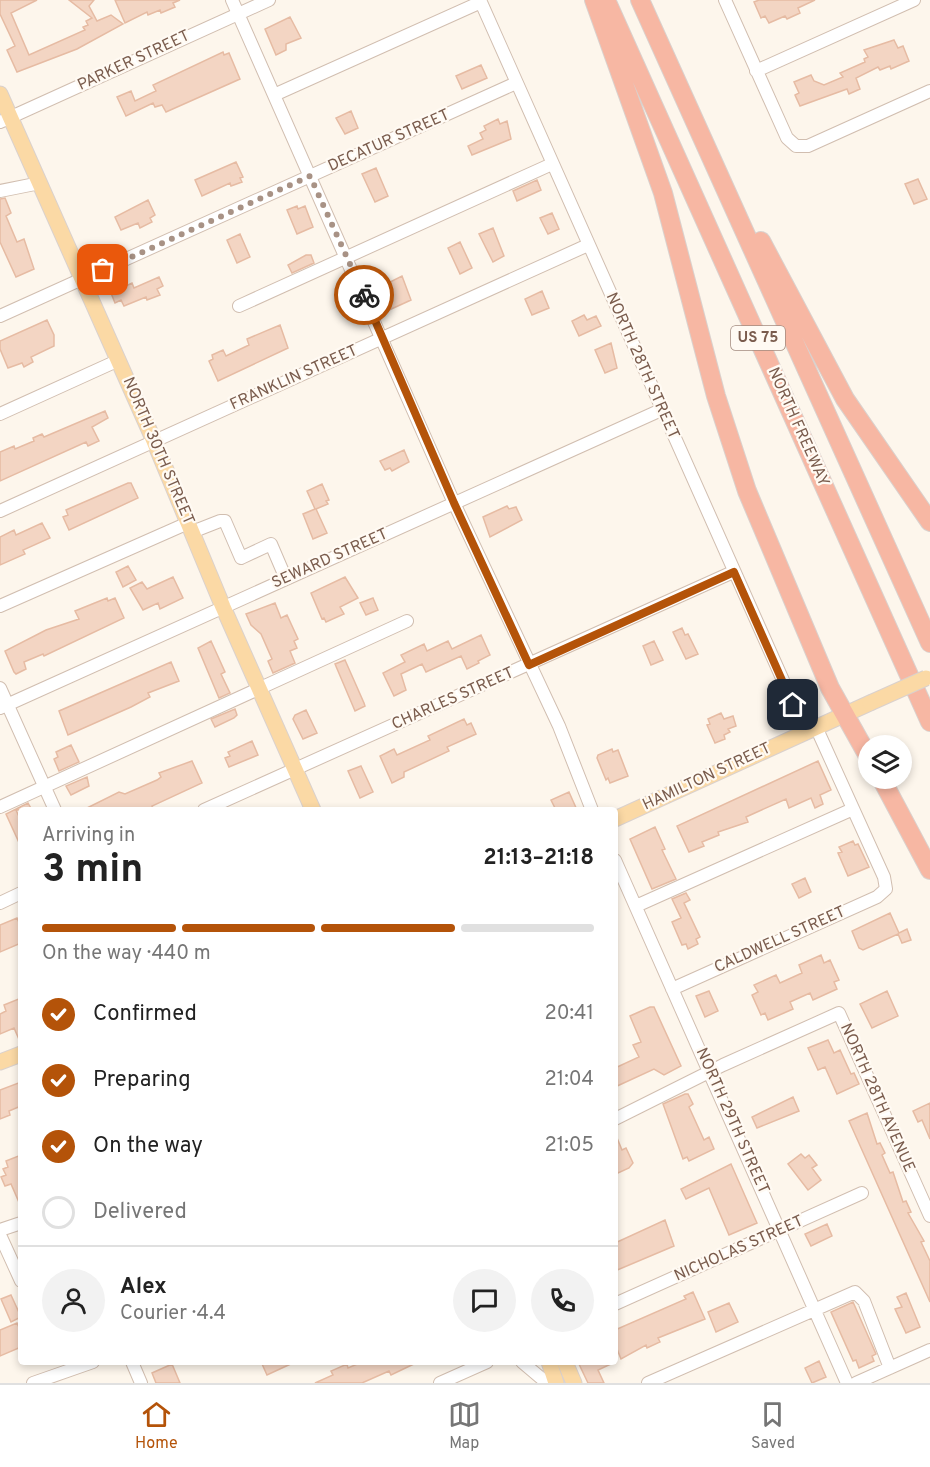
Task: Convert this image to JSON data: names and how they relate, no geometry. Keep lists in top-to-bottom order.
{
  "streets": {
    "highway": ["US 75", "NORTH FREEWAY"],
    "main road": ["NORTH 30TH STREET", "HAMILTON STREET"],
    "street": [
      "PARKER STREET",
      "DECATUR STREET",
      "NORTH 28TH STREET",
      "FRANKLIN STREET",
      "SEWARD STREET",
      "CHARLES STREET",
      "CALDWELL STREET",
      "NORTH 28TH AVENUE",
      "NORTH 29TH STREET",
      "NICHOLAS STREET"
    ]
  },
  "crossings": [
    ["PARKER STREET", "NORTH 30TH STREET"],
    ["DECATUR STREET", "NORTH 28TH STREET"],
    ["DECATUR STREET", "NORTH 30TH STREET"],
    ["NORTH 28TH STREET", "FRANKLIN STREET"],
    ["NORTH 28TH STREET", "SEWARD STREET"],
    ["NORTH 28TH STREET", "CHARLES STREET"],
    ["NORTH 28TH STREET", "HAMILTON STREET"],
    ["NORTH 28TH STREET", "CALDWELL STREET"],
    ["FRANKLIN STREET", "NORTH 30TH STREET"],
    ["NORTH 30TH STREET", "SEWARD STREET"],
    ["NORTH 30TH STREET", "CHARLES STREET"],
    ["CALDWELL STREET", "NORTH 29TH STREET"],
    ["NORTH 28TH AVENUE", "NORTH 29TH STREET"],
    ["NORTH 29TH STREET", "NICHOLAS STREET"]
  ],
  "page": {
    "heading": ["3 min", "Arriving in", "21:13–21:18"],
    "panel": ["Alex", "Courier · 4.4"],
    "bar": "On the way · 440 m",
    "list": [
      ["Confirmed", "20:41"],
      ["Preparing", "21:04"],
      ["On the way", "21:05"],
      "Delivered"
    ],
    "tabs": ["Home", "Map", "Saved"]
  }
}
